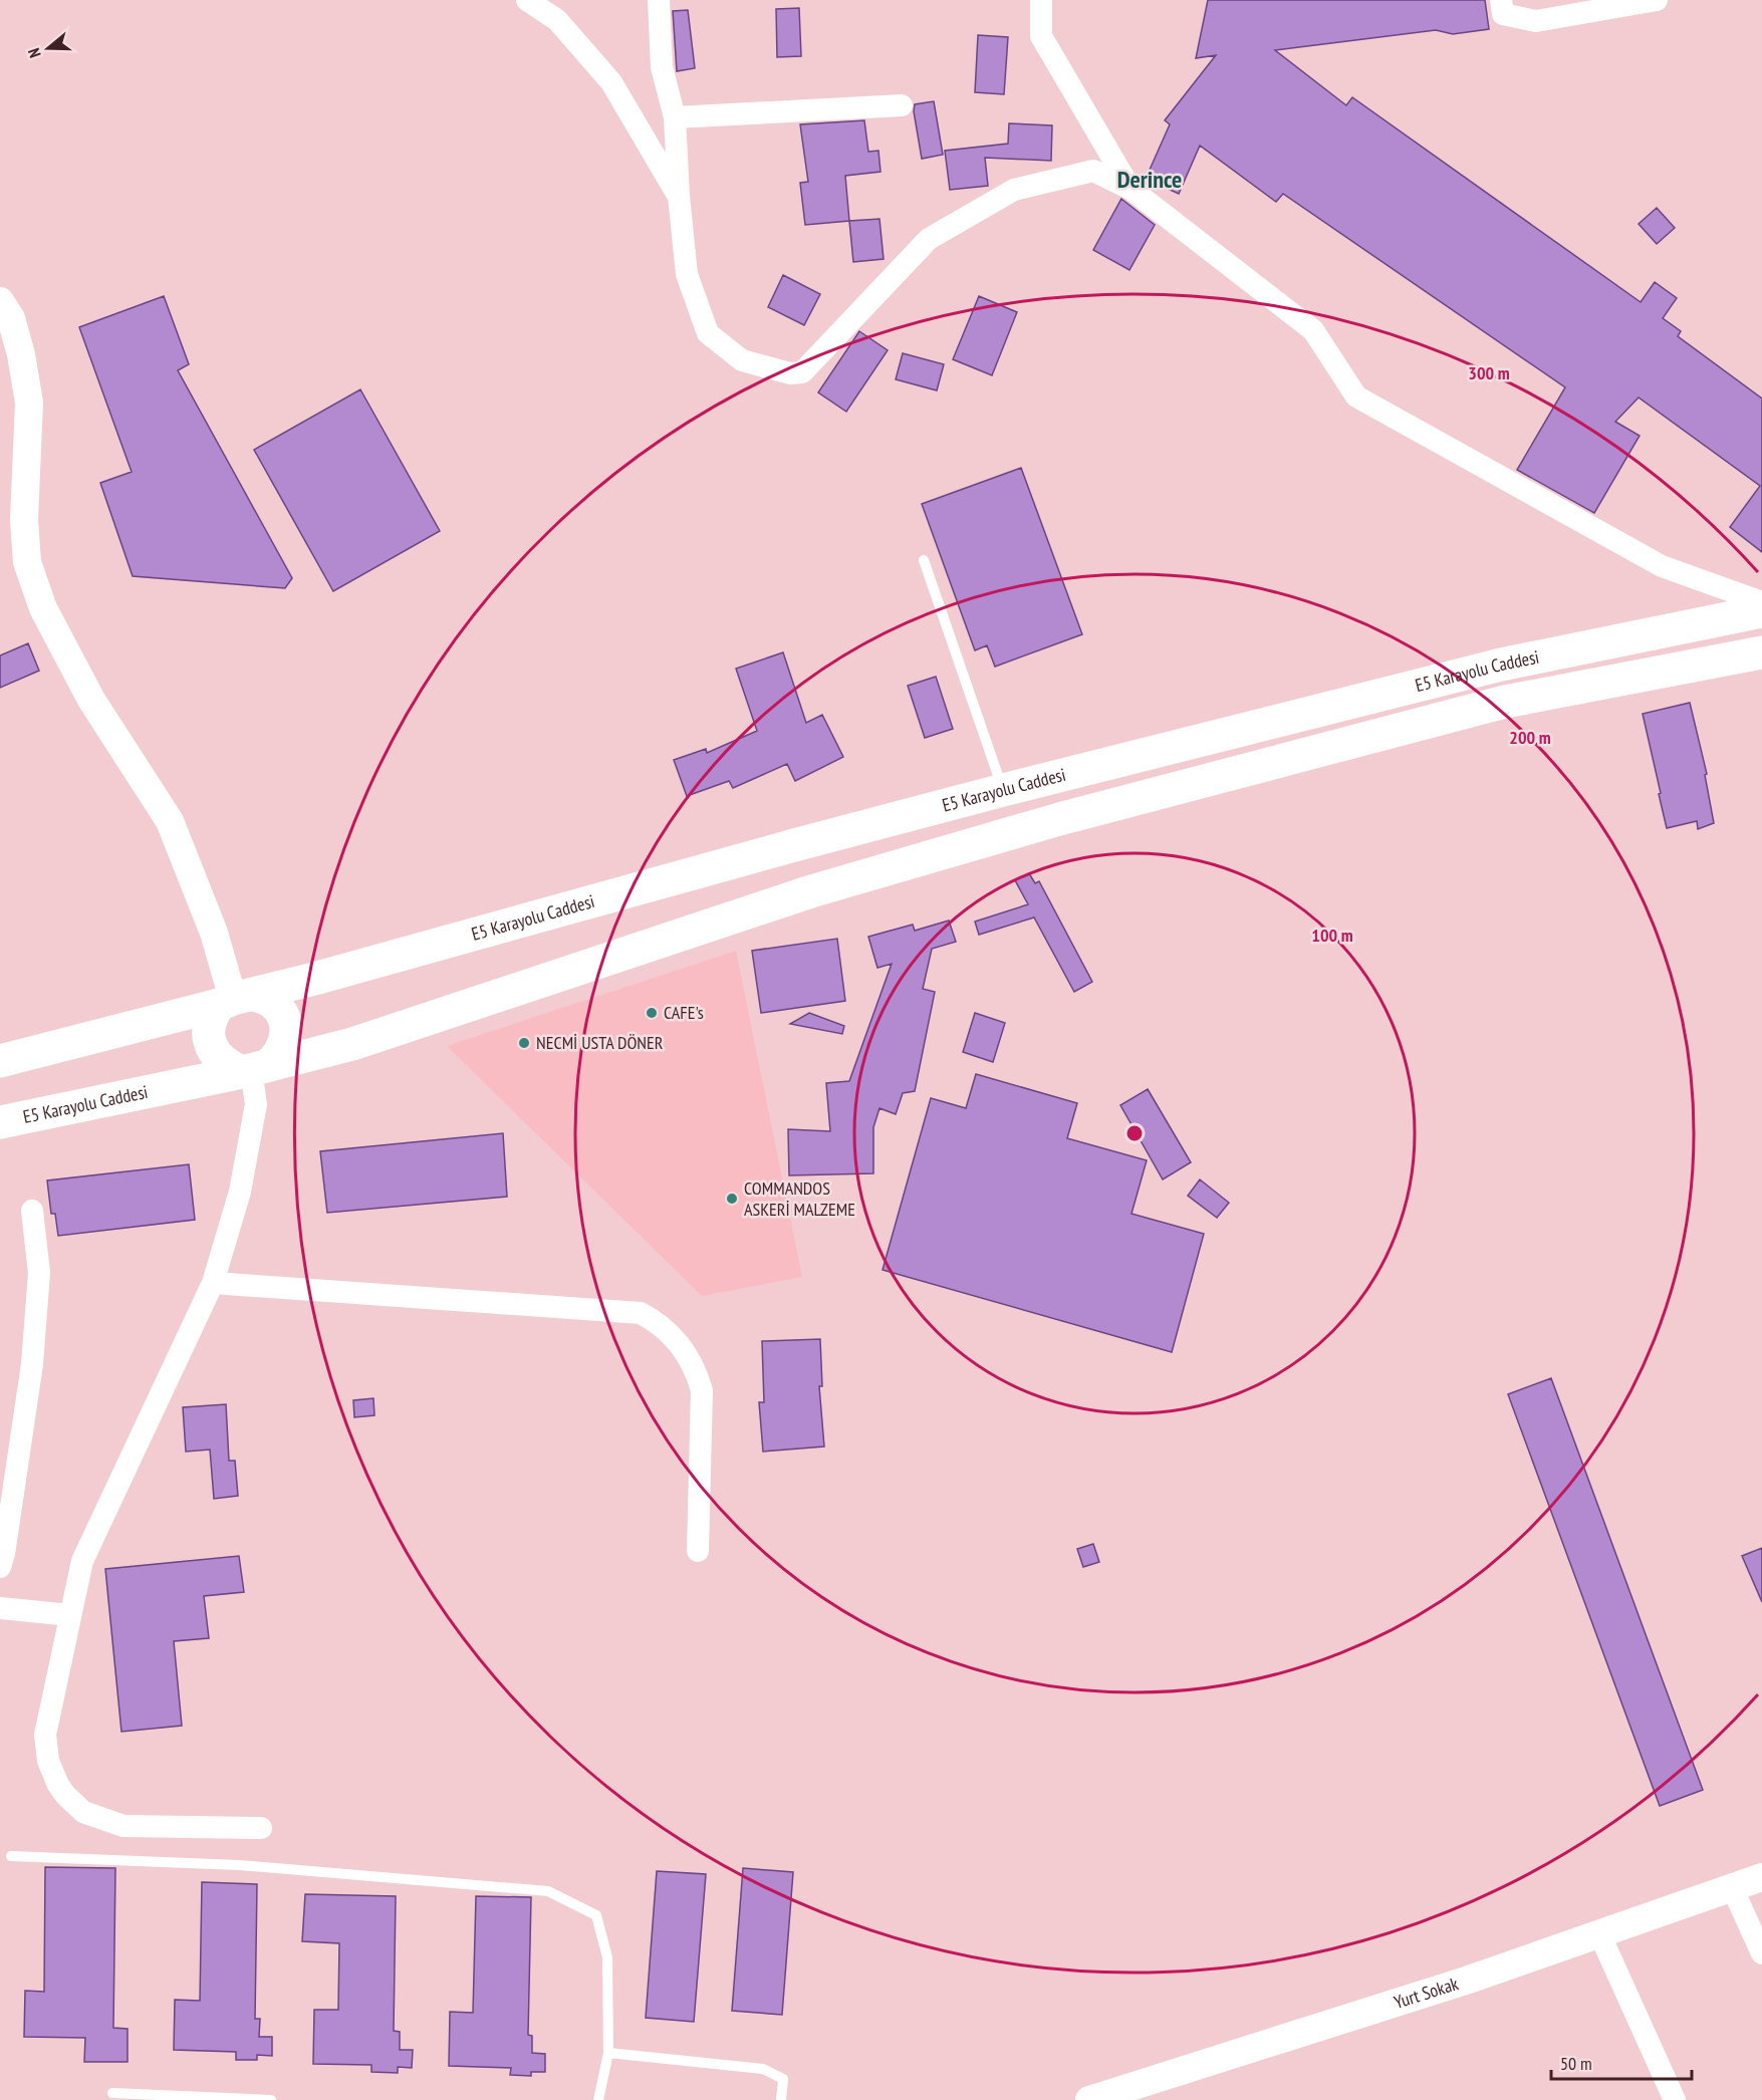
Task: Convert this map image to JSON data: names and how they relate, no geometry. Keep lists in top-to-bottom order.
{
  "streets": {
    "highway": ["E5 Karayolu Caddesi"],
    "street": ["Yurt Sokak"]
  },
  "districts": ["Derince"],
  "places": ["CAFE's", "NECMİ USTA DÖNER", "COMMANDOS ASKERİ MALZEME"],
  "scale_bar": "50 m",
  "north": "left",
  "rings": ["300 m", "200 m", "100 m"]
}
